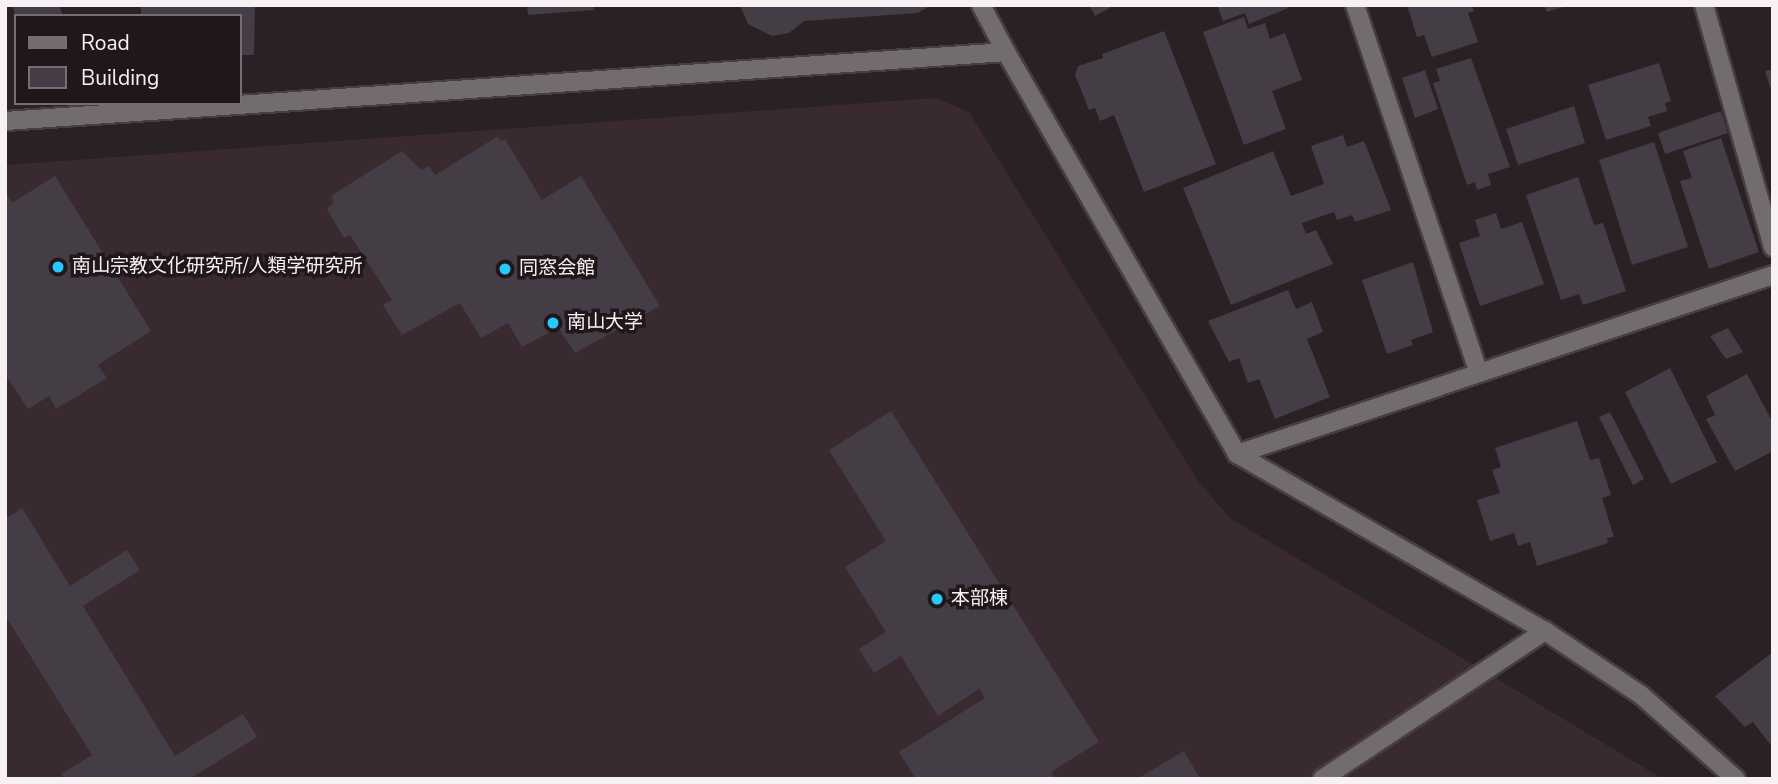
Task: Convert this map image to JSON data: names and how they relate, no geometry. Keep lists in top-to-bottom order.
{
  "places": [
    "南山宗教文化研究所/人類学研究所",
    "同窓会館",
    "南山大学",
    "本部棟"
  ],
  "legend": ["Road", "Building"]
}
